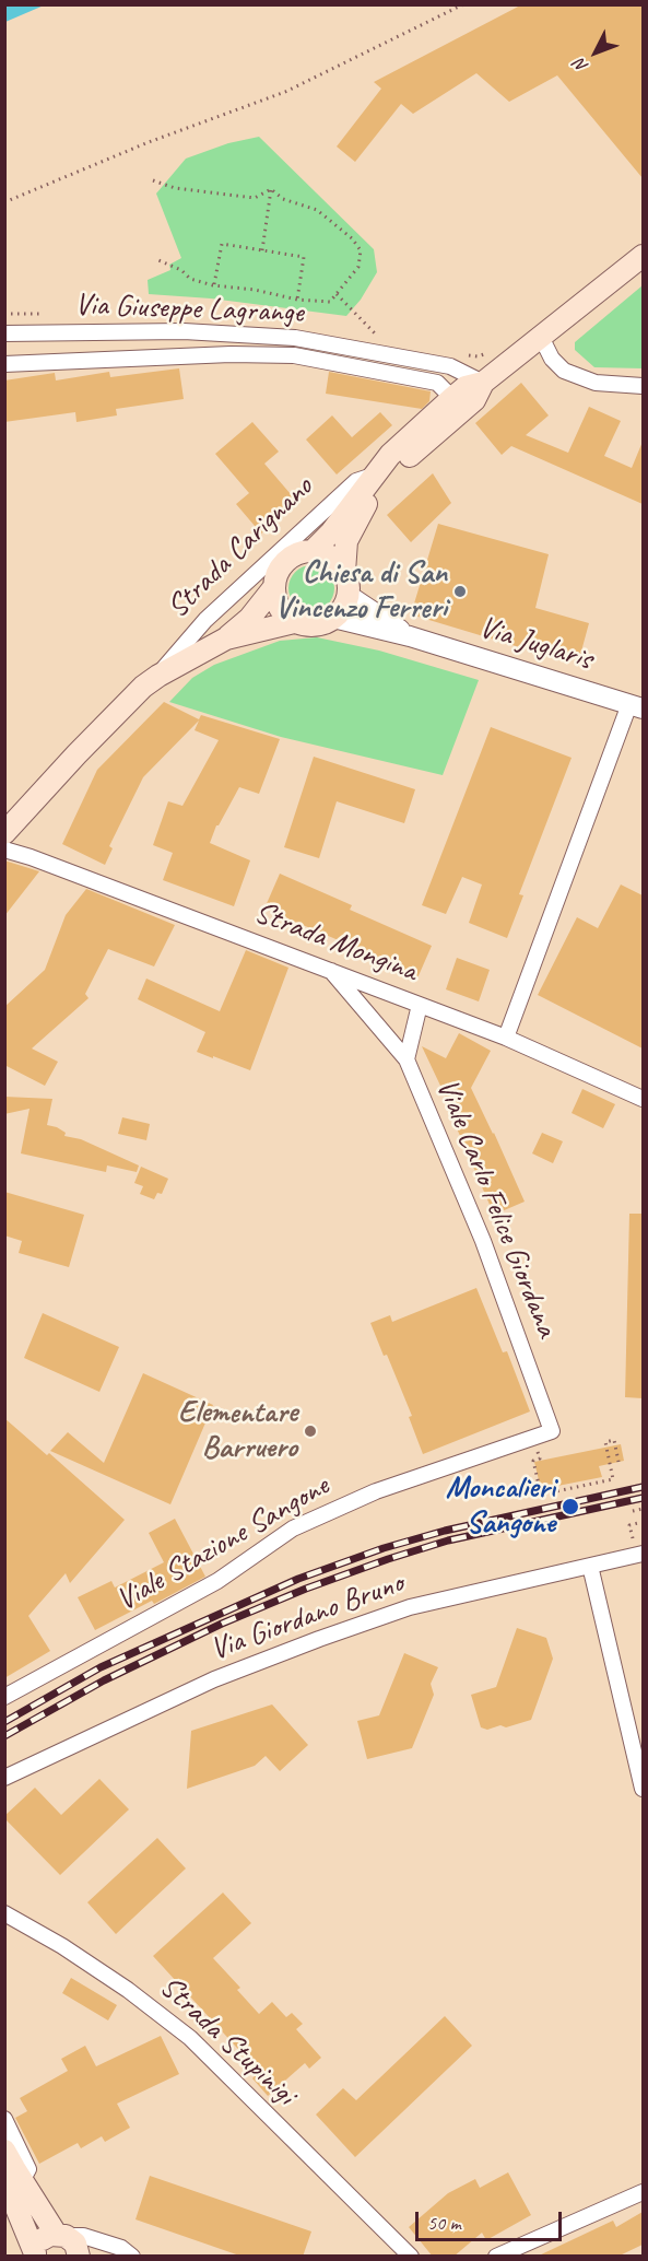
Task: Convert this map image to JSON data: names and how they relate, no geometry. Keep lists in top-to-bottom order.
{
  "streets": {
    "main road": ["Strada Carignano"],
    "street": [
      "Via Giuseppe Lagrange",
      "Via Juglaris",
      "Strada Mongina",
      "Viale Carlo Felice Giordana",
      "Viale Stazione Sangone",
      "Via Giordano Bruno",
      "Strada Stupinigi"
    ]
  },
  "crossings": [
    ["Via Giuseppe Lagrange", "Strada Carignano"],
    ["Strada Carignano", "Via Juglaris"],
    ["Strada Mongina", "Viale Carlo Felice Giordana"],
    ["Viale Carlo Felice Giordana", "Viale Stazione Sangone"]
  ],
  "places": ["Chiesa di San Vincenzo Ferreri", "Elementare Barruero", "Moncalieri Sangone"],
  "scale_bar": "50 m",
  "north": "bottom left"
}
